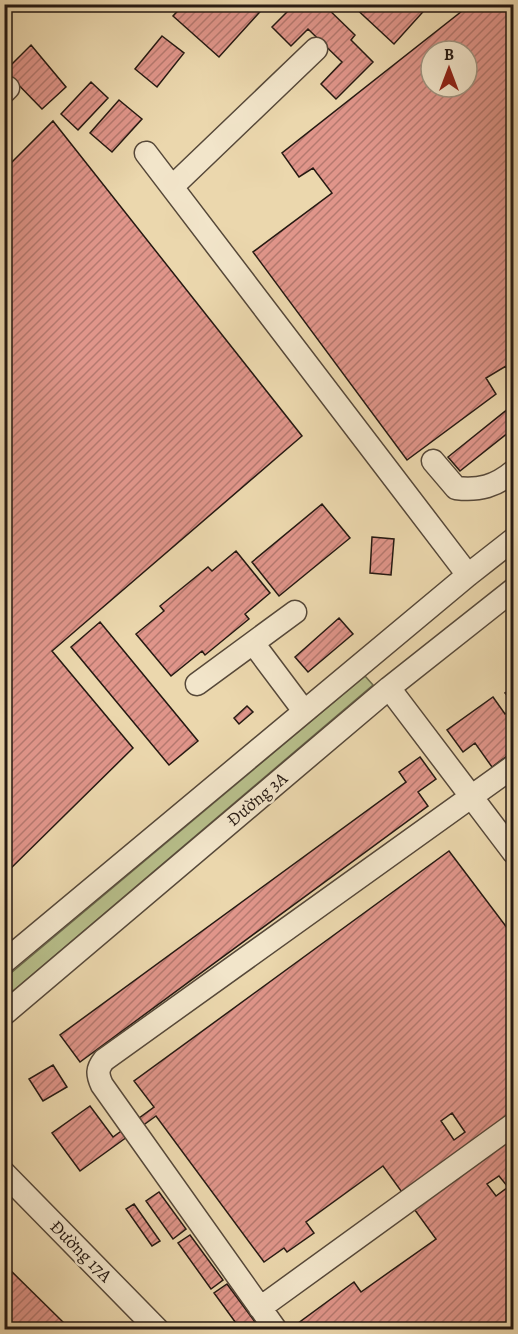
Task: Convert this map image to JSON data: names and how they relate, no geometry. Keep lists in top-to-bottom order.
{
  "streets": {
    "street": ["Đường 3A", "Đường 17A"]
  },
  "north": "top"
}
